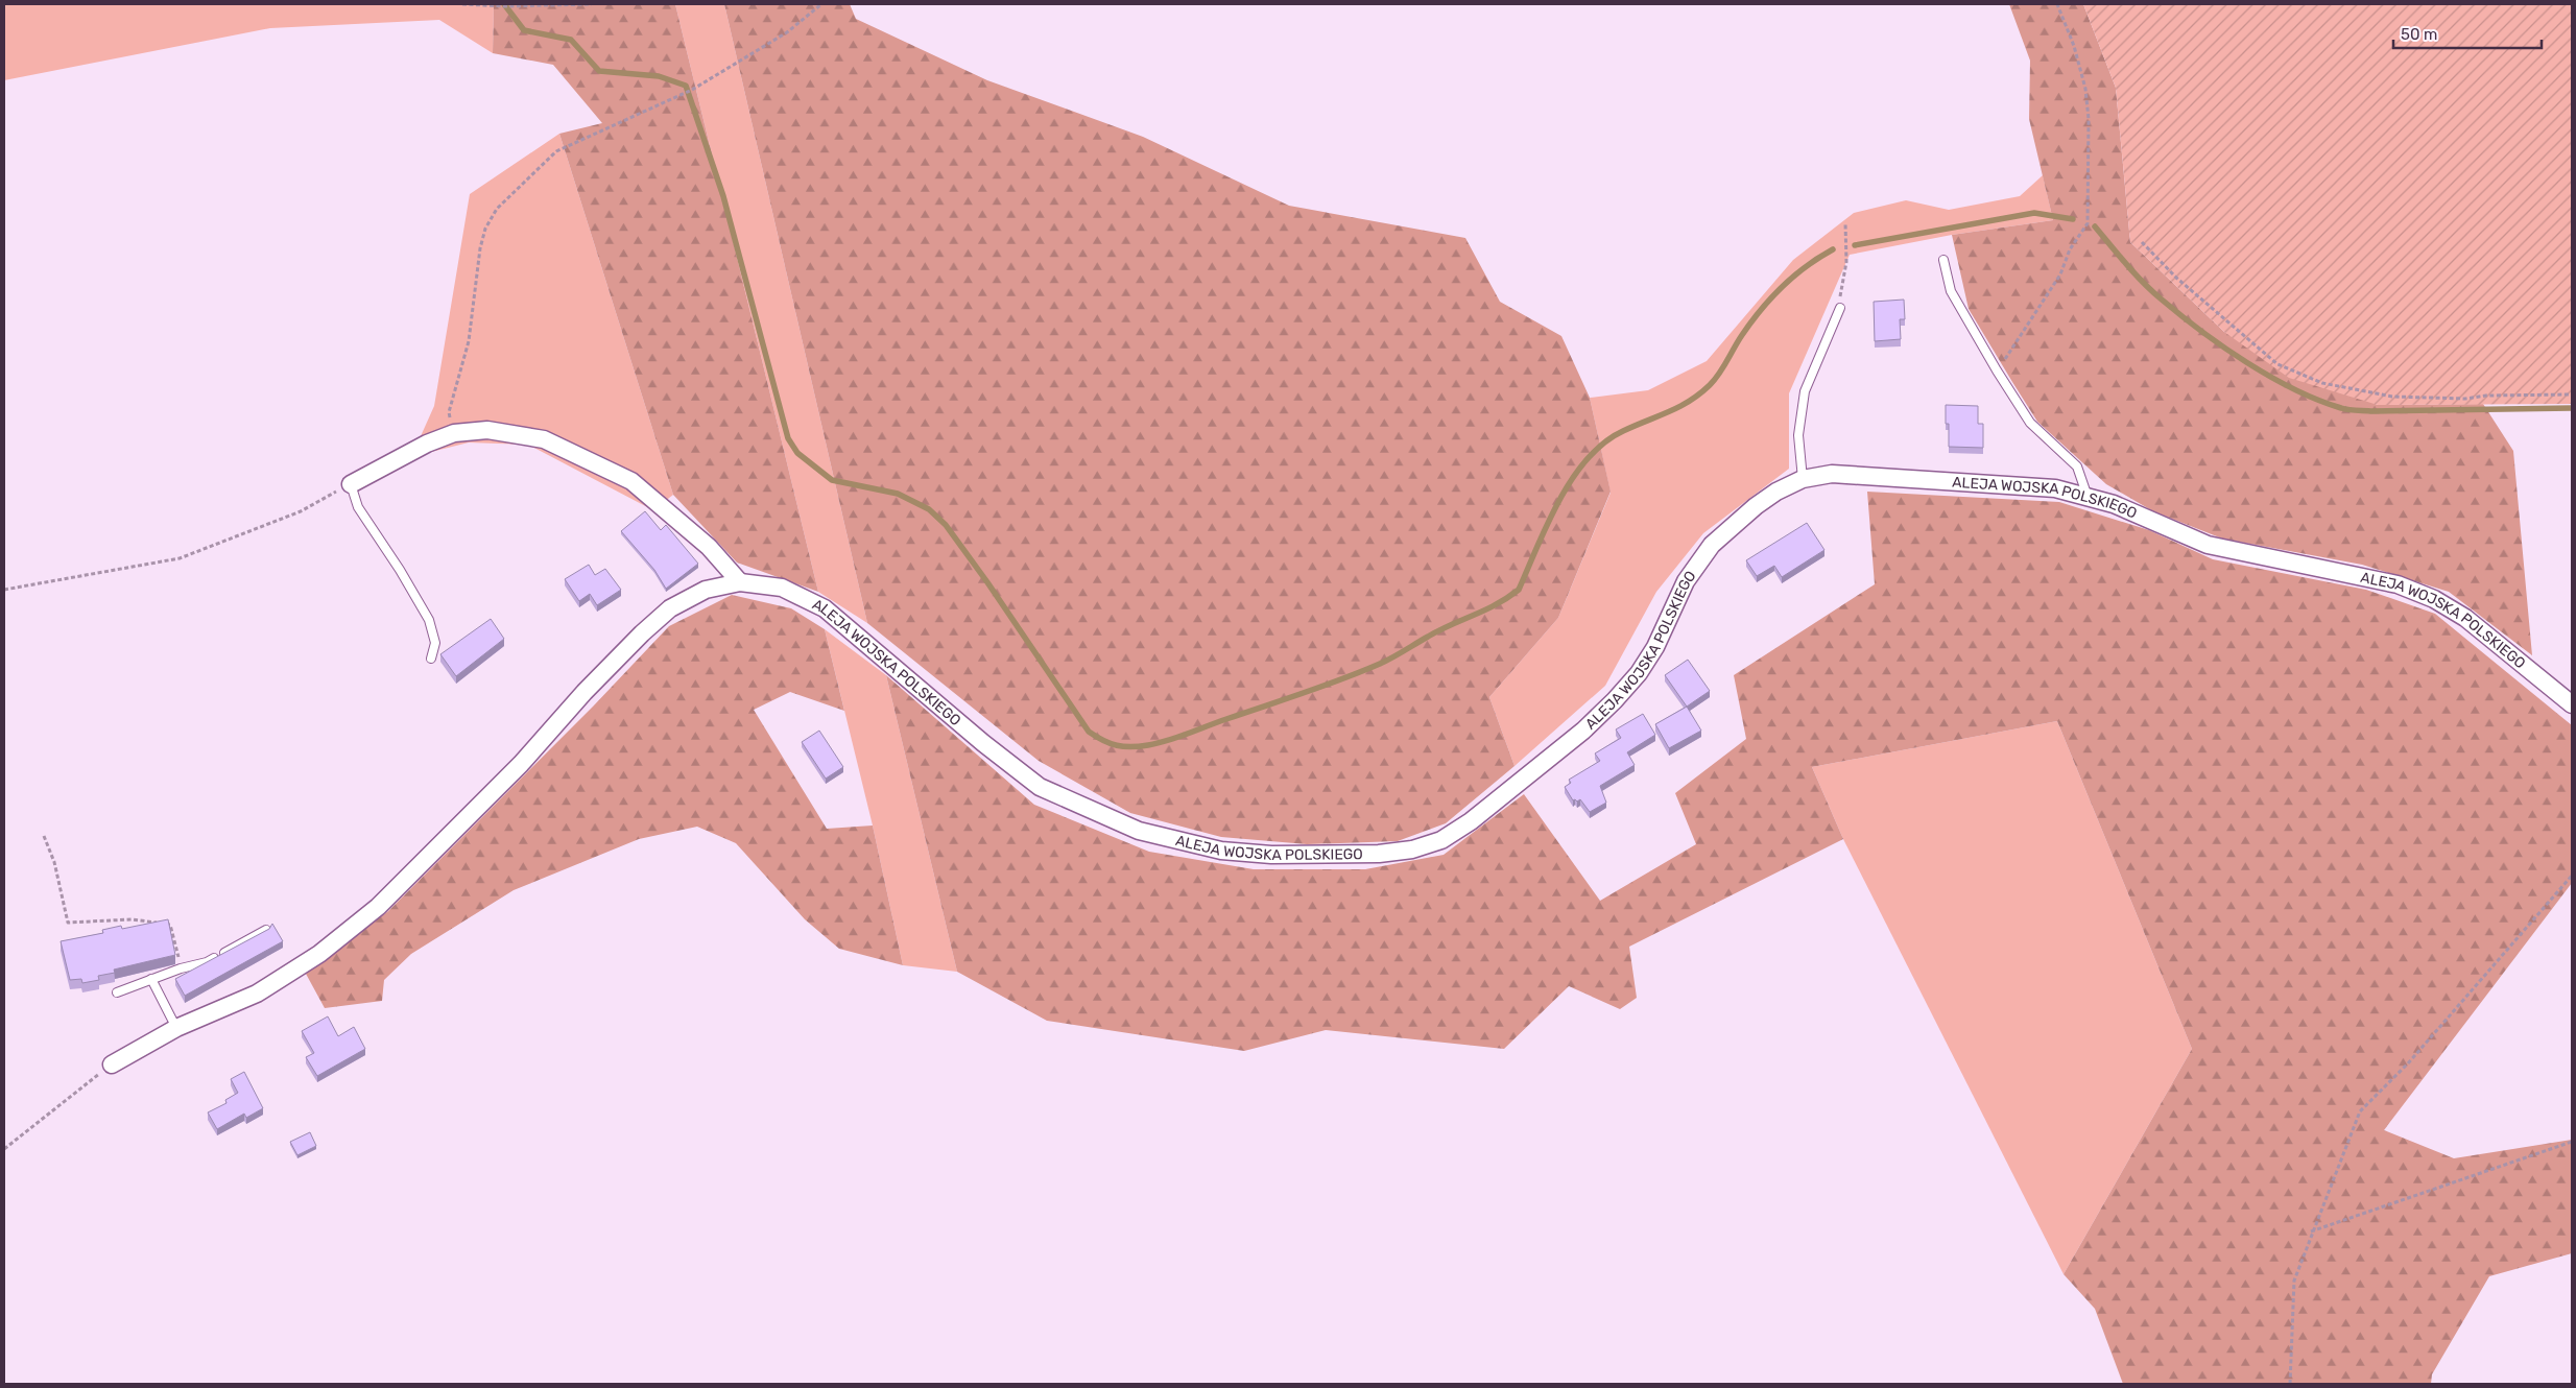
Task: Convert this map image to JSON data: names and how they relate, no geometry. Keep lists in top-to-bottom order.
{
  "streets": {
    "street": ["ALEJA WOJSKA POLSKIEGO"]
  },
  "scale_bar": "50 m"
}
